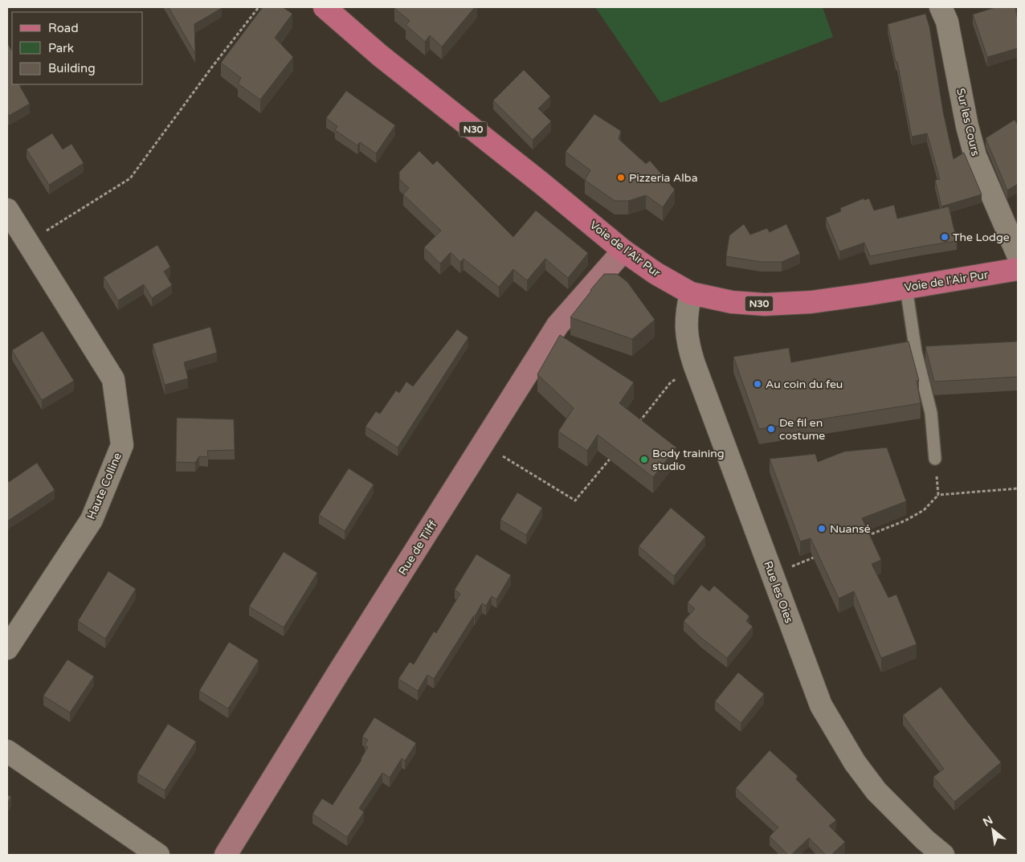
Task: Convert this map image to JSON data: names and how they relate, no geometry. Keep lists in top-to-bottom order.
{
  "streets": {
    "main road": ["N30", "Voie de l'Air Pur", "Rue de Tilff"],
    "street": ["Sur les Cours", "Haute Colline", "Rue les Oies"]
  },
  "crossings": [
    ["Voie de l'Air Pur", "Rue de Tilff"],
    ["Voie de l'Air Pur", "Rue les Oies"]
  ],
  "places": [
    "Pizzeria Alba",
    "The Lodge",
    "Au coin du feu",
    "De fil en costume",
    "Body training studio",
    "Nuansé"
  ],
  "legend": ["Road", "Park", "Building"],
  "north": "top left"
}
